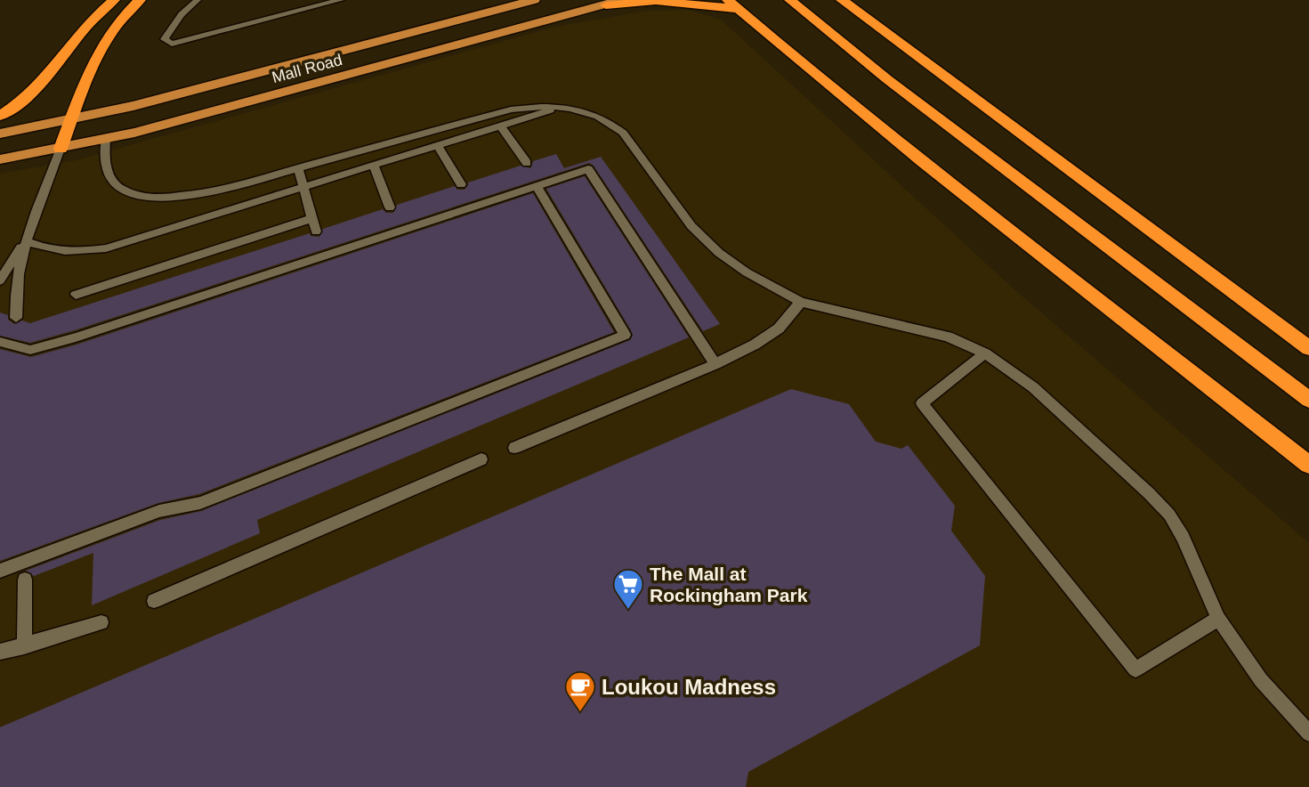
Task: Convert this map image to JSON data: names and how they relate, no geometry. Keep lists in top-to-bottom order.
{
  "streets": {
    "main road": ["Mall Road"]
  },
  "places": {
    "supermarket": ["The Mall at Rockingham Park"],
    "cafe": ["Loukou Madness"]
  }
}
